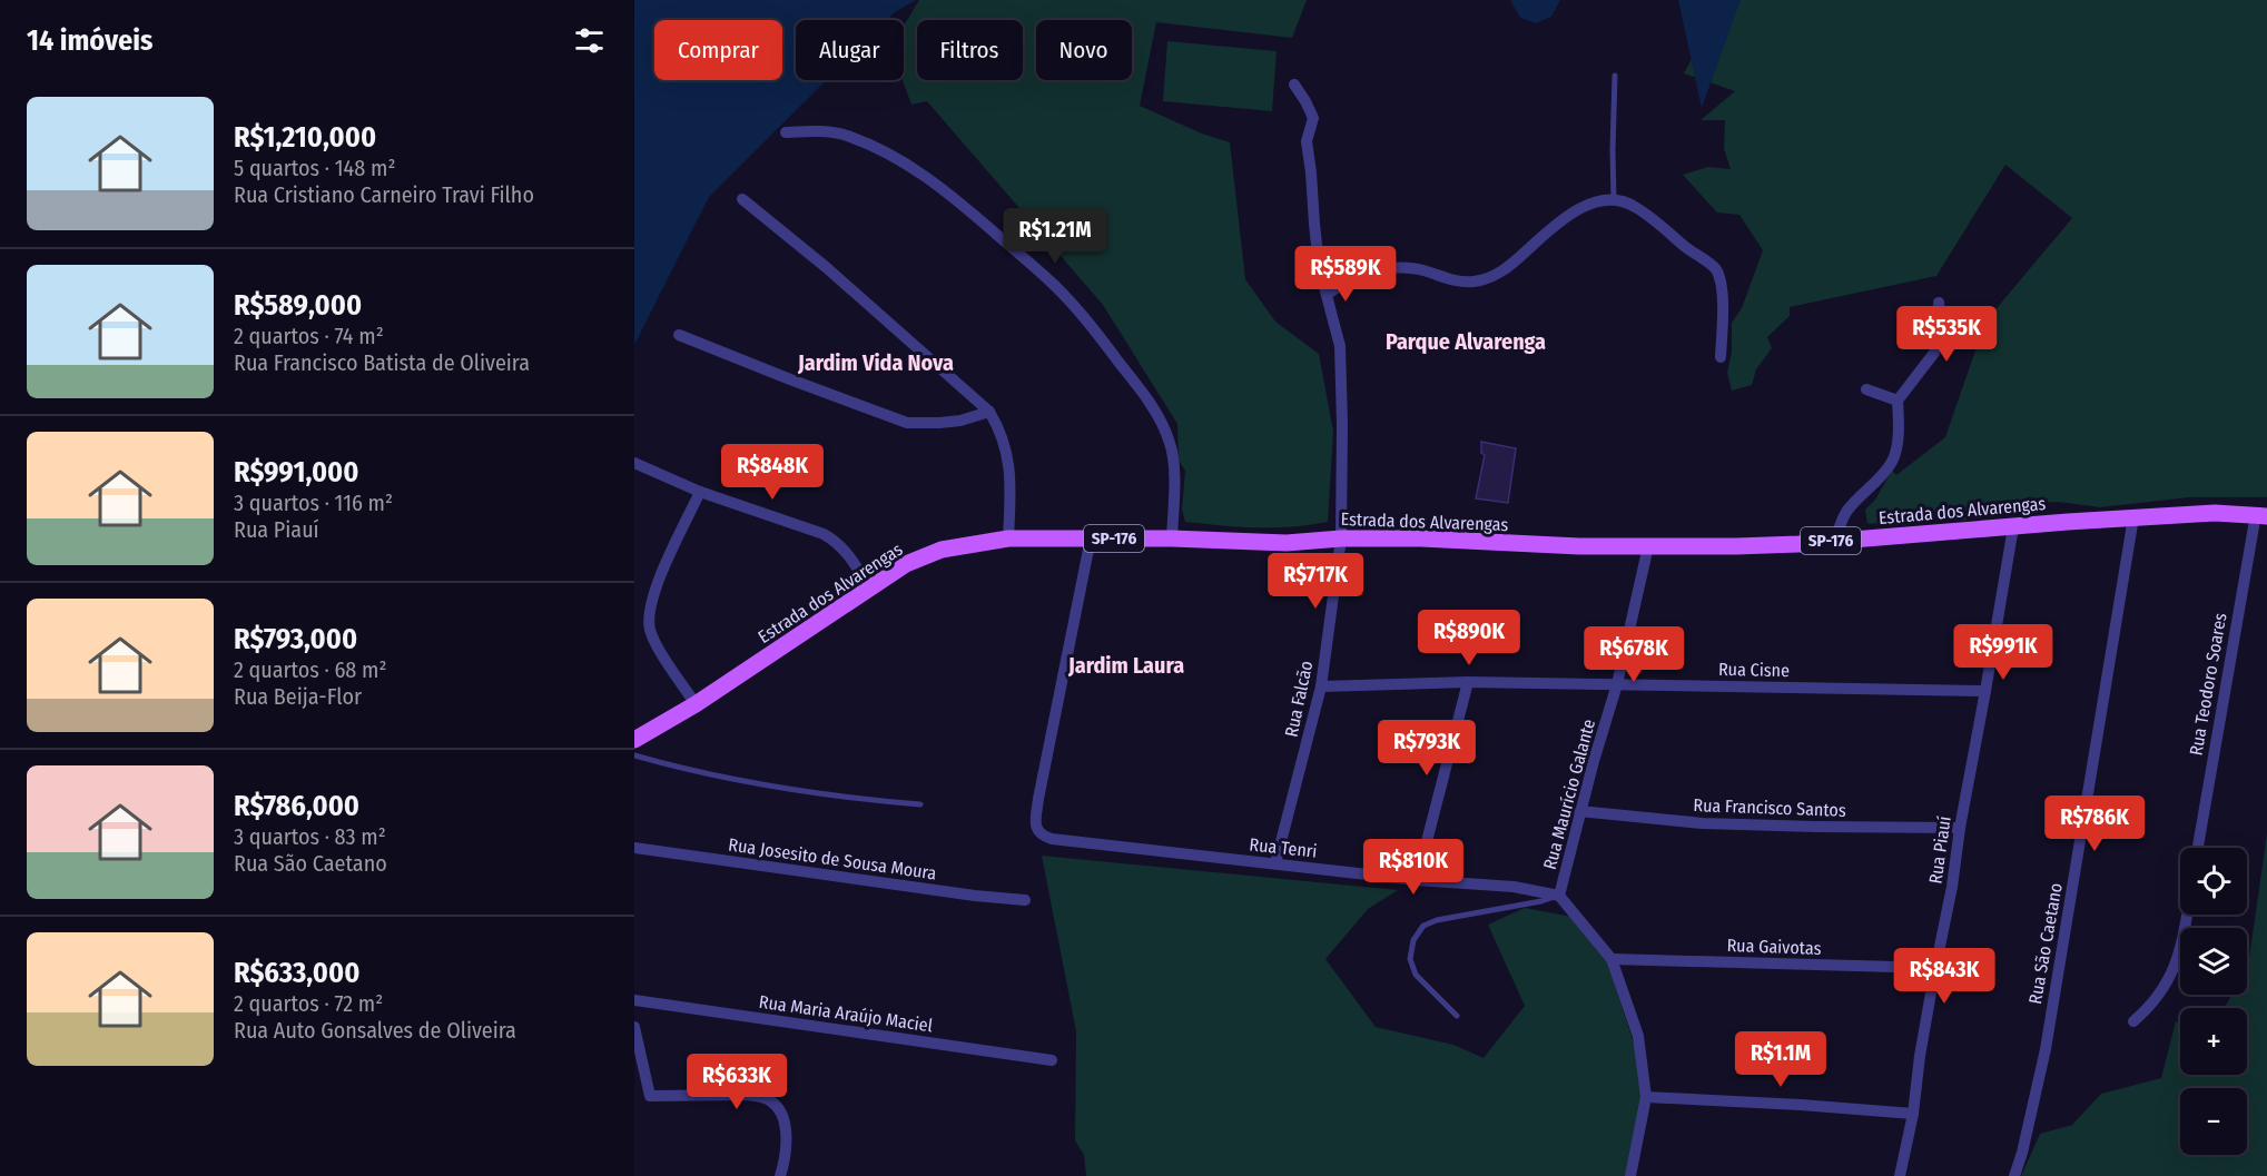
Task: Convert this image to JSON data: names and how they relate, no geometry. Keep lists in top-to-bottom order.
{
  "streets": {
    "main road": ["Estrada dos Alvarengas", "SP-176"],
    "street": [
      "Rua Cisne",
      "Rua Teodoro Soares",
      "Rua Falcão",
      "Rua Maurício Galante",
      "Rua Francisco Santos",
      "Rua Tenri",
      "Rua Piauí",
      "Rua Josesito de Sousa Moura",
      "Rua São Caetano",
      "Rua Gaivotas",
      "Rua Maria Araújo Maciel"
    ]
  },
  "crossings": [
    ["Estrada dos Alvarengas", "Rua Teodoro Soares"],
    ["Estrada dos Alvarengas", "Rua Falcão"],
    ["Estrada dos Alvarengas", "Rua Maurício Galante"],
    ["Estrada dos Alvarengas", "Rua Tenri"],
    ["Estrada dos Alvarengas", "Rua Piauí"],
    ["Estrada dos Alvarengas", "Rua São Caetano"],
    ["Rua Cisne", "Rua Falcão"],
    ["Rua Cisne", "Rua Maurício Galante"],
    ["Rua Cisne", "Rua Piauí"],
    ["Rua Falcão", "Rua Tenri"],
    ["Rua Maurício Galante", "Rua Francisco Santos"],
    ["Rua Maurício Galante", "Rua Tenri"],
    ["Rua Francisco Santos", "Rua Piauí"],
    ["Rua Piauí", "Rua Gaivotas"]
  ],
  "districts": ["Parque Alvarenga", "Jardim Vida Nova", "Jardim Laura"],
  "page": {
    "heading": "14 imóveis",
    "chip": [
      "Comprar",
      "Alugar",
      "Filtros",
      "Novo"
    ],
    "list": [
      {
        "name": "R$1,210,000",
        "note": "5 quartos · 148 m² · Rua Cristiano Carneiro Travi Filho"
      },
      {
        "name": "R$589,000",
        "note": "2 quartos · 74 m² · Rua Francisco Batista de Oliveira"
      },
      {
        "name": "R$991,000",
        "note": "3 quartos · 116 m² · Rua Piauí"
      },
      {
        "name": "R$793,000",
        "note": "2 quartos · 68 m² · Rua Beija-Flor"
      },
      {
        "name": "R$786,000",
        "note": "3 quartos · 83 m² · Rua São Caetano"
      },
      {
        "name": "R$633,000",
        "note": "2 quartos · 72 m² · Rua Auto Gonsalves de Oliveira"
      }
    ],
    "price": [
      "R$1.21M",
      "R$589K",
      "R$535K",
      "R$848K",
      "R$717K",
      "R$890K",
      "R$991K",
      "R$678K",
      "R$793K",
      "R$786K",
      "R$810K",
      "R$843K",
      "R$1.1M",
      "R$633K"
    ],
    "map_buttons": ["+", "−"]
  }
}
